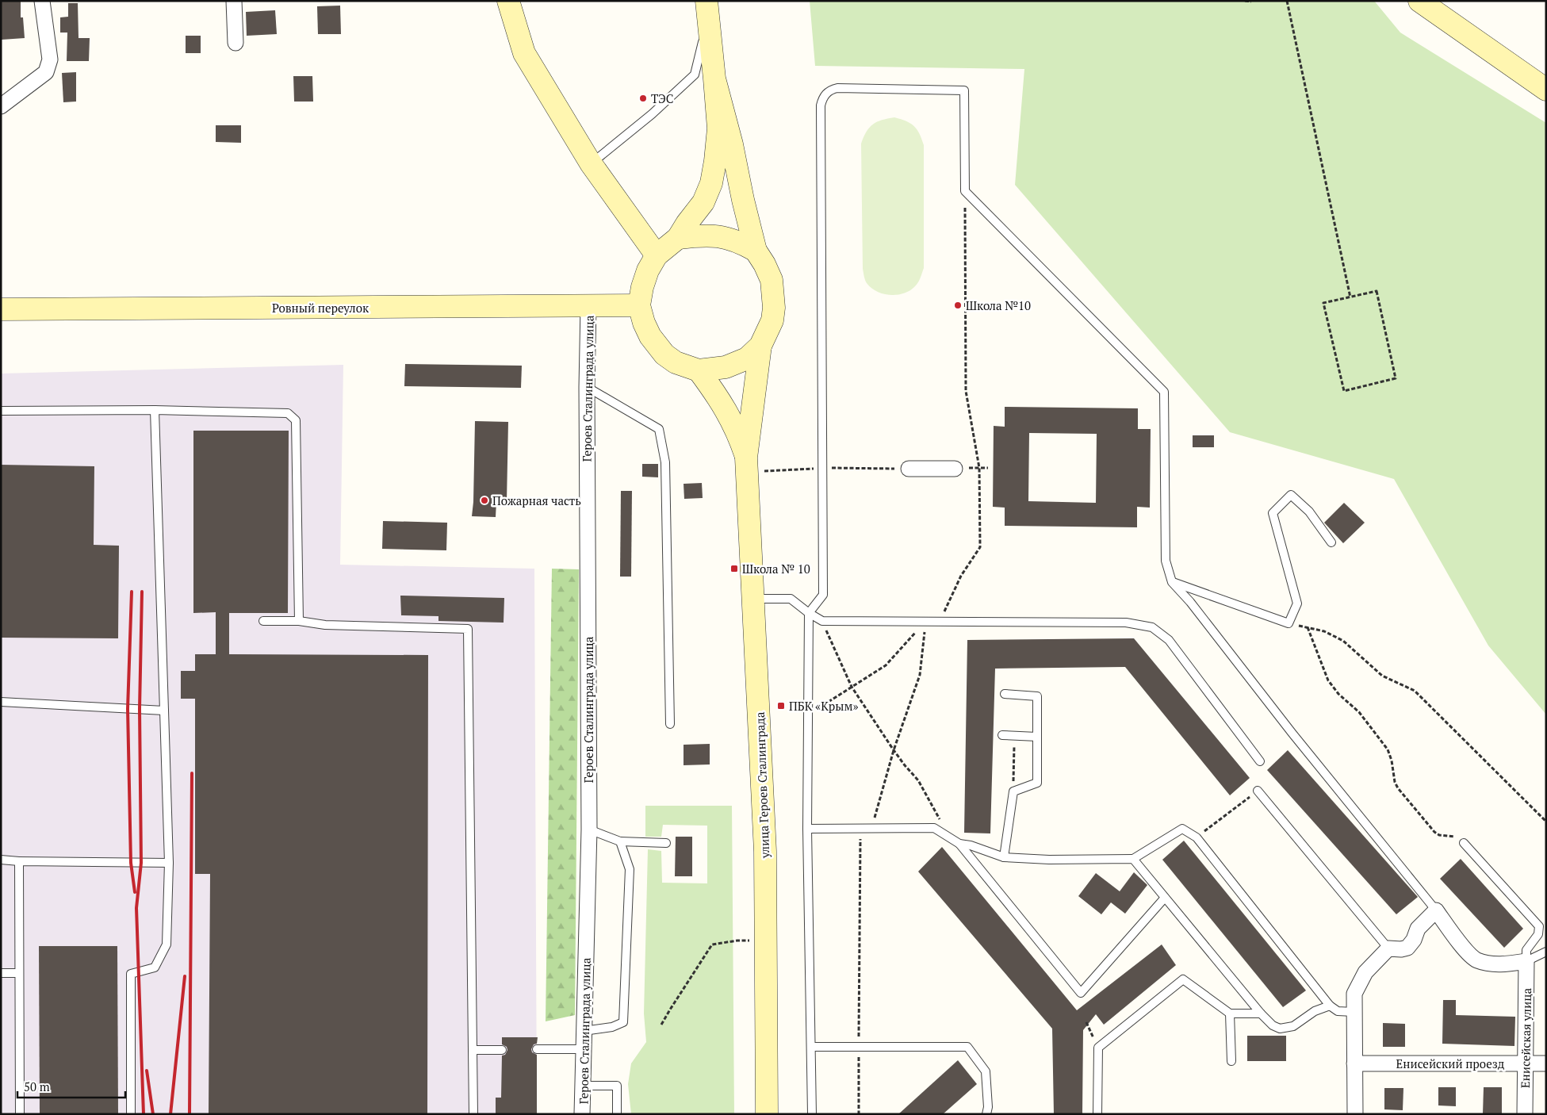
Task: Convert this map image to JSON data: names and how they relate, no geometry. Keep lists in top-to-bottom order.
{
  "streets": {
    "main road": ["Ровный переулок", "улица Героев Сталинграда"],
    "street": ["Героев Сталинграда улица", "Енисейская улица", "Енисейский проезд"]
  },
  "crossings": [
    ["Ровный переулок", "Героев Сталинграда улица"],
    ["Ровный переулок", "улица Героев Сталинграда"],
    ["Енисейская улица", "Енисейский проезд"]
  ],
  "places": {
    "other": ["ТЭС", "Школа №10", "Пожарная часть"],
    "transit": ["Школа № 10", "ПБК «Крым»"]
  },
  "scale_bar": "50 m"
}
